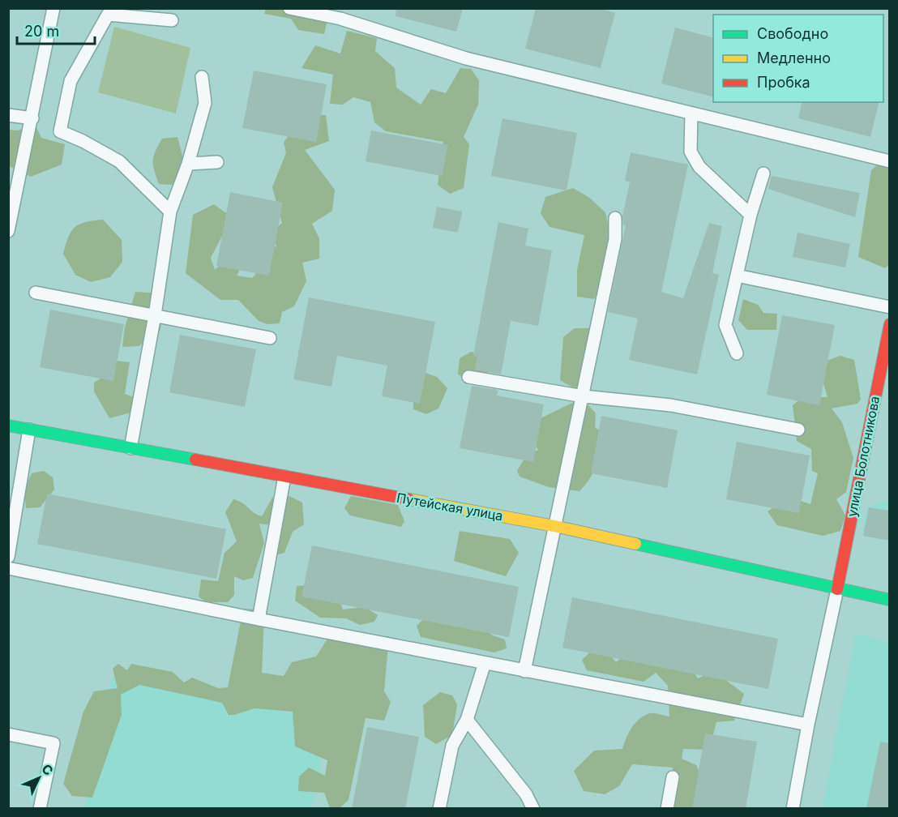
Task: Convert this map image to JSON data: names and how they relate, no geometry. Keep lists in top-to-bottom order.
{
  "streets": {
    "street": ["улица Болотникова", "Путейская улица"]
  },
  "crossings": [
    ["улица Болотникова", "Путейская улица"]
  ],
  "legend": ["Свободно", "Медленно", "Пробка"],
  "scale_bar": "20 m",
  "north": "top right"
}
